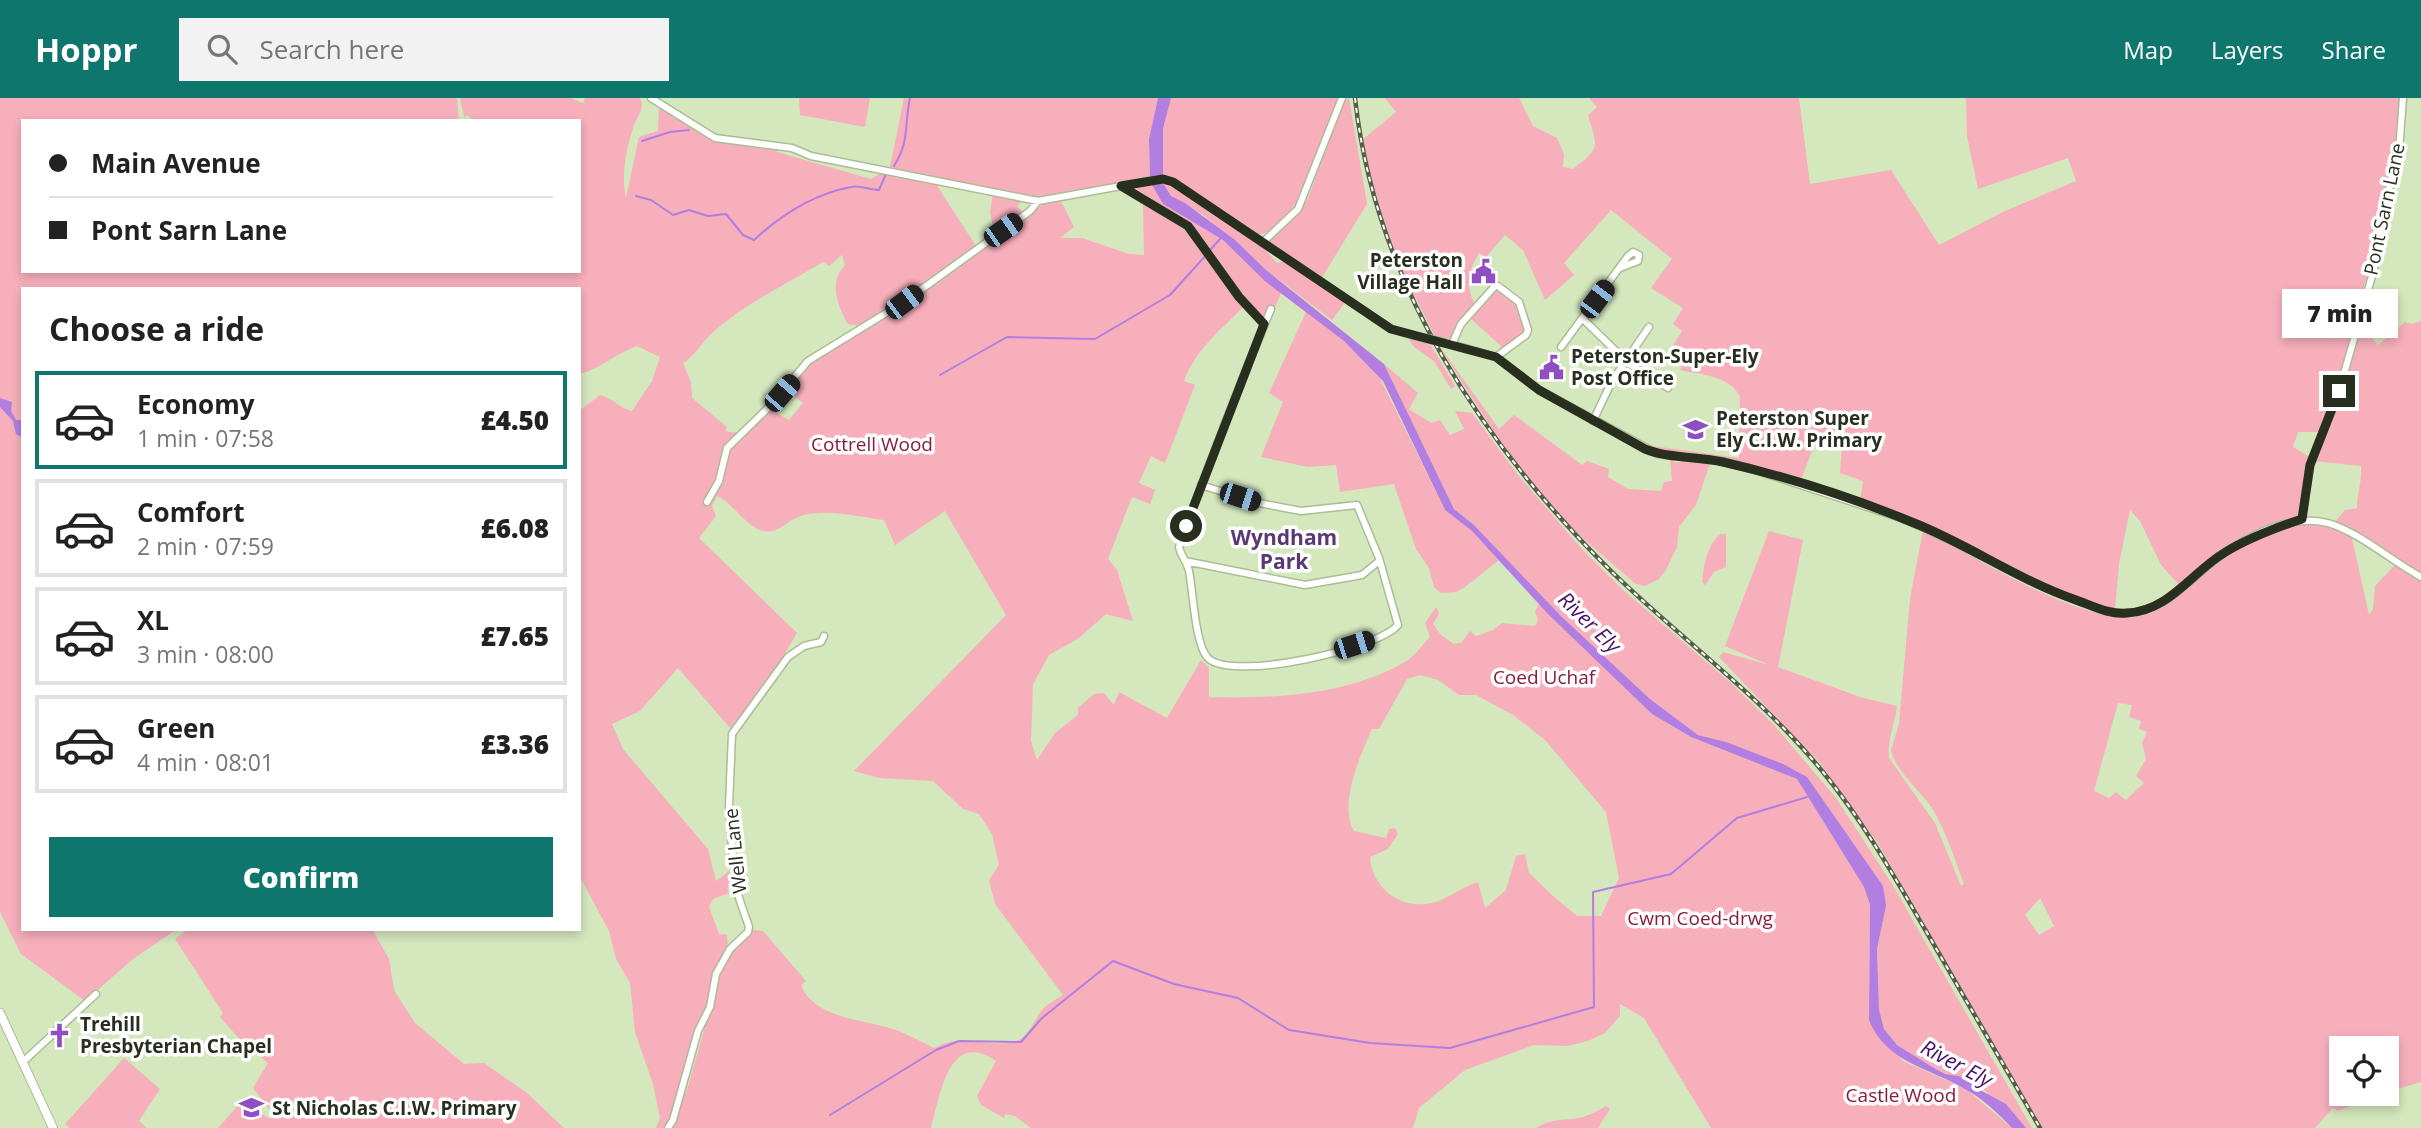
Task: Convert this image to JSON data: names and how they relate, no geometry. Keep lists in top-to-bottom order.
{
  "streets": {
    "street": ["Pont Sarn Lane", "Well Lane"]
  },
  "districts": ["Wyndham Park"],
  "water": ["River Ely"],
  "parks": [
    "Cottrell Wood",
    "Coed Uchaf",
    "Cwm Coed-drwg",
    "Castle Wood"
  ],
  "places": {
    "public building": ["Peterston Village Hall", "Peterston-Super-Ely Post Office"],
    "school or university": ["Peterston Super Ely C.I.W. Primary", "St Nicholas C.I.W. Primary"],
    "church": ["Trehill Presbyterian Chapel"]
  },
  "page": {
    "header": "Hoppr",
    "search": "Search here",
    "nav": ["Map", "Layers", "Share"],
    "banner": ["Main Avenue", "Pont Sarn Lane"],
    "heading": "Choose a ride",
    "bubble": "7 min",
    "list": [
      {
        "name": "Economy",
        "note": "1 min · 07:58",
        "value": "£4.50"
      },
      {
        "name": "Comfort",
        "note": "2 min · 07:59",
        "value": "£6.08"
      },
      {
        "name": "XL",
        "note": "3 min · 08:00",
        "value": "£7.65"
      },
      {
        "name": "Green",
        "note": "4 min · 08:01",
        "value": "£3.36"
      }
    ],
    "buttons": "Confirm"
  }
}
